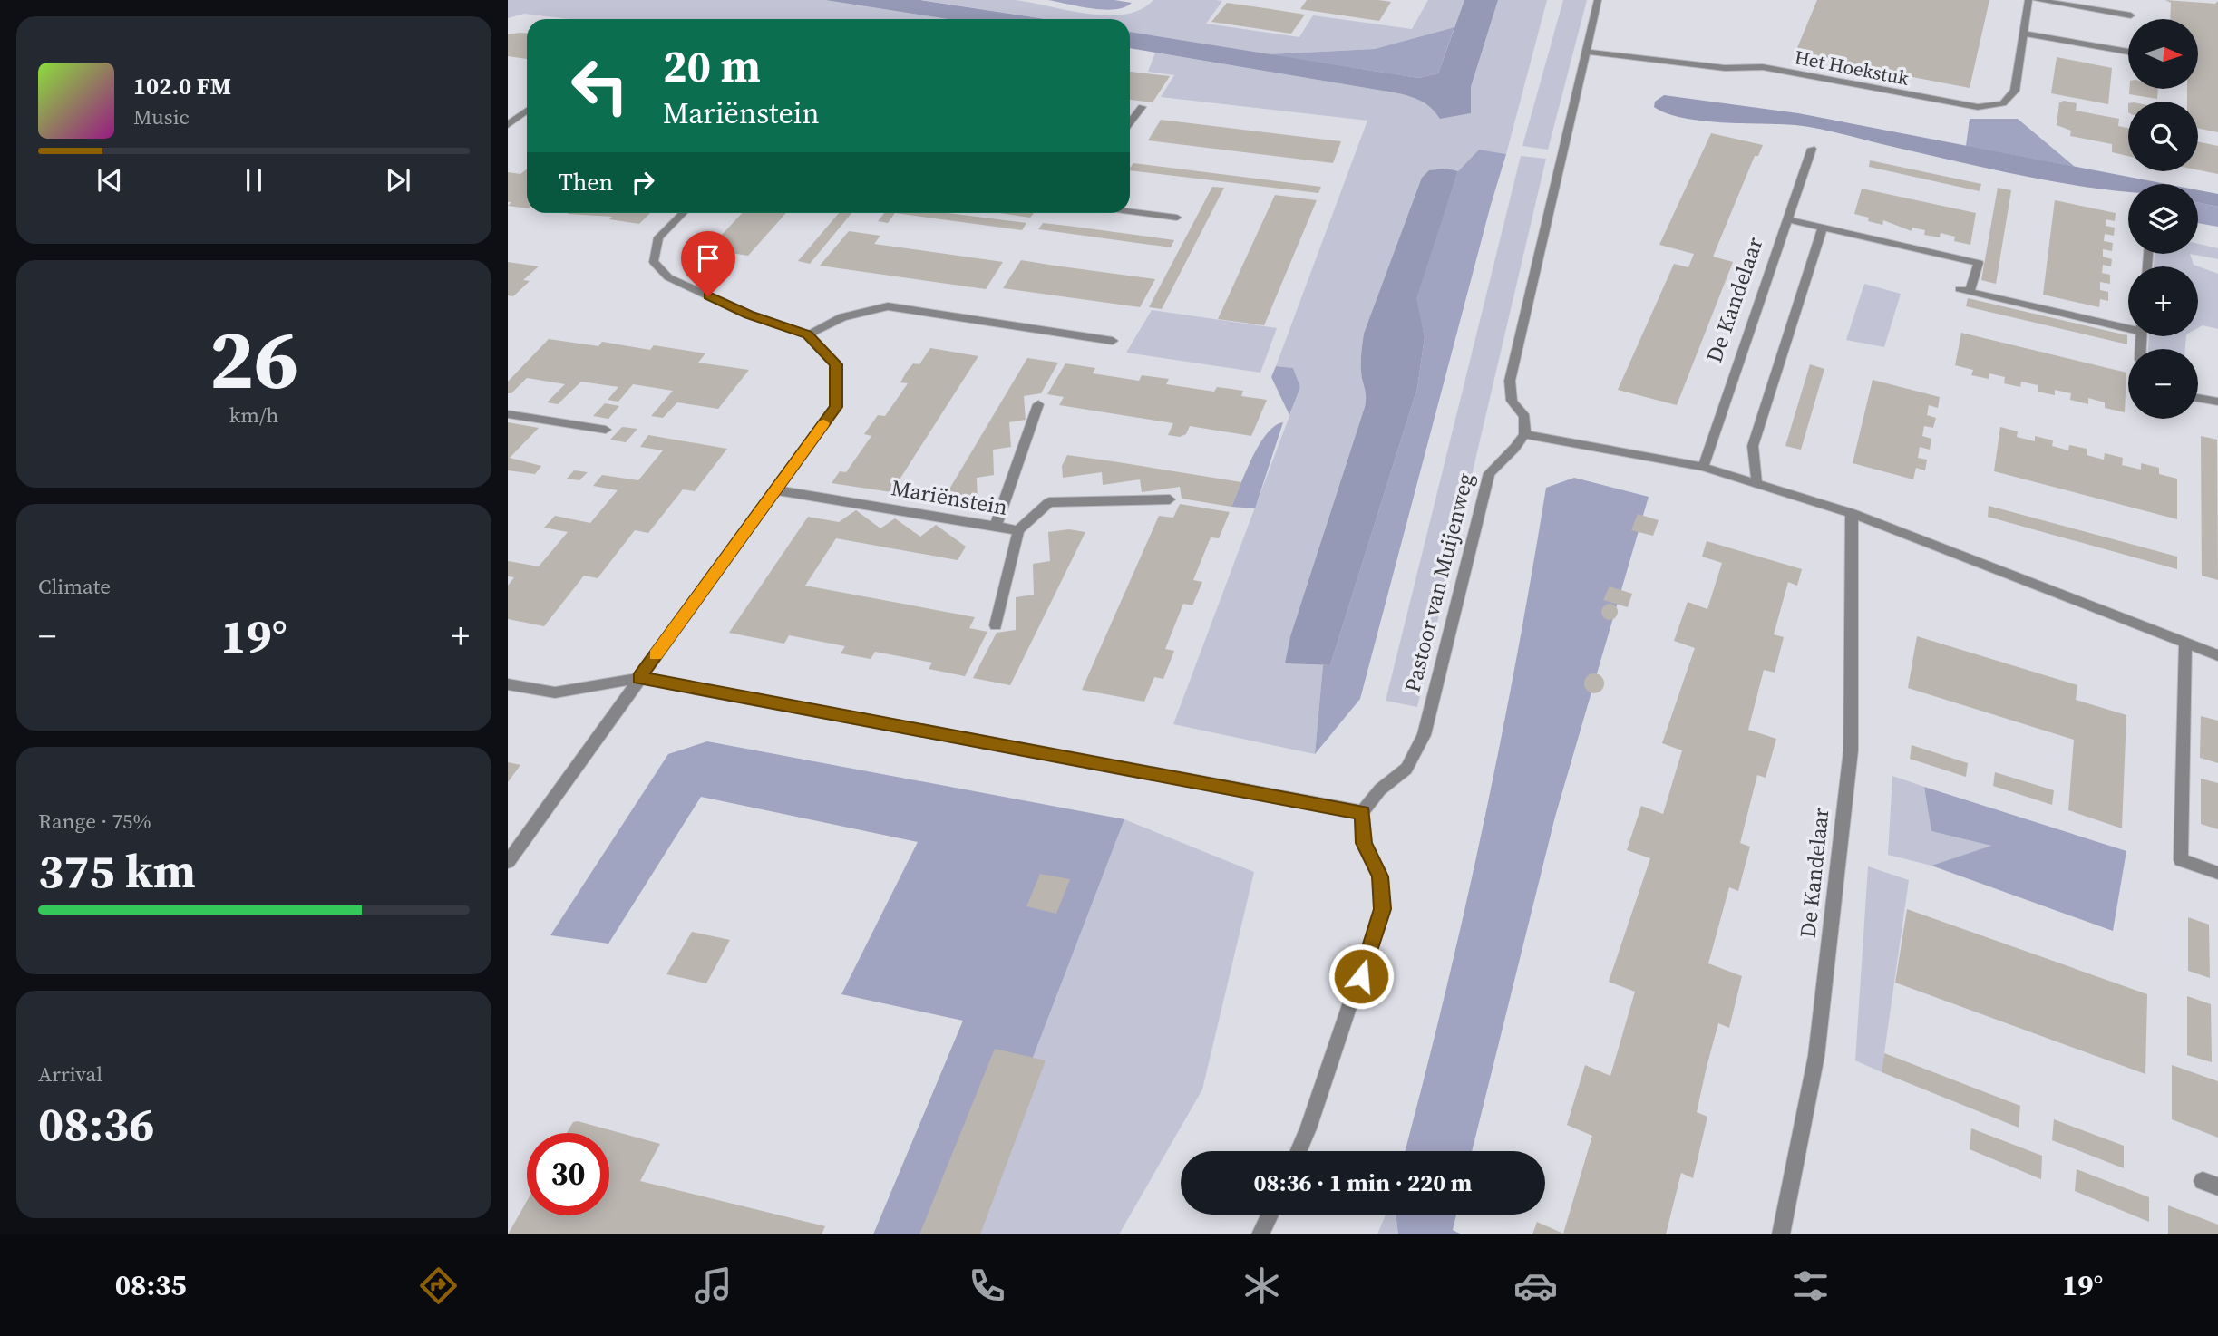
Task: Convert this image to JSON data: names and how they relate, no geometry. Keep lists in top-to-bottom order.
{
  "streets": {
    "street": [
      "Het Hoekstuk",
      "De Kandelaar",
      "Mariënstein",
      "Pastoor van Muijenweg"
    ]
  },
  "north": "right",
  "page": {
    "map_buttons": ["+", "−"],
    "turn": ["20 m", "Mariënstein"],
    "song": ["102.0 FM", "Music"],
    "then": "Then",
    "tile": [
      ["26", "km/h"],
      "Climate",
      ["Range · 75%", "375 km"],
      ["Arrival", "08:36"]
    ],
    "heat": ["−", "19°", "+"],
    "limit": "30",
    "trip": "08:36 · 1 min · 220 m",
    "tabs": ["08:35", "19°"]
  }
}
